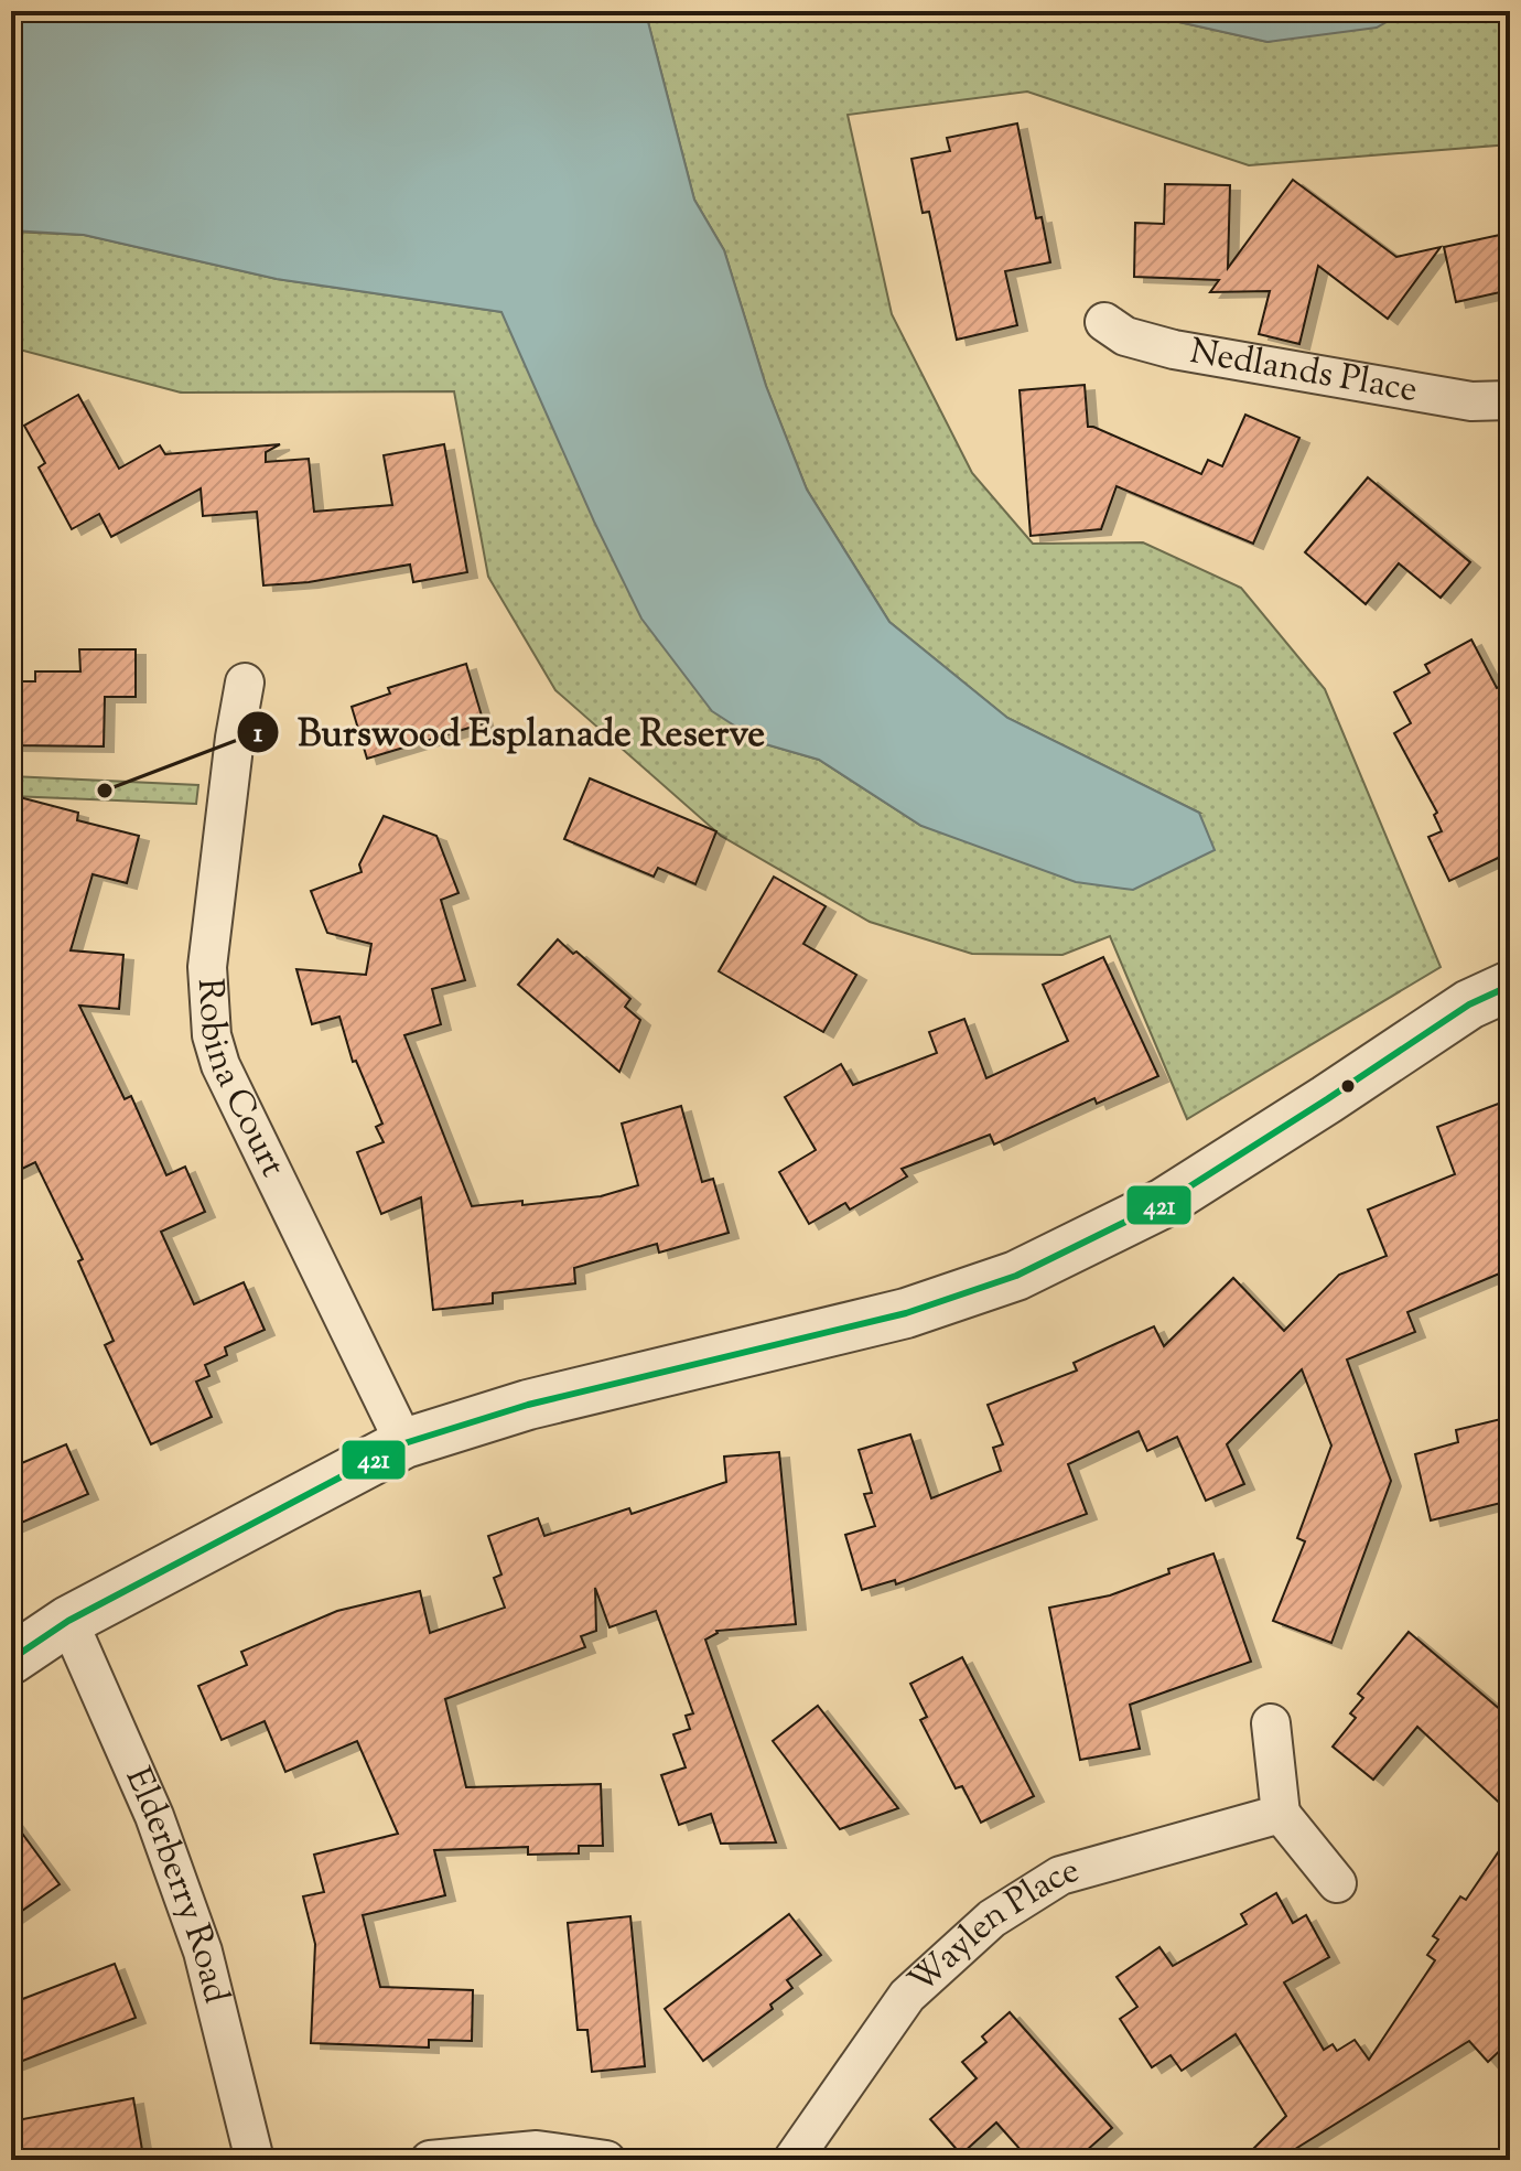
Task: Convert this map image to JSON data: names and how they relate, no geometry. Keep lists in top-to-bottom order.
{
  "streets": {
    "street": [
      "Nedlands Place",
      "Robina Court",
      "Elderberry Road",
      "Waylen Place"
    ]
  },
  "places": ["Burswood Esplanade Reserve"],
  "lines": ["transit line 421"]
}
